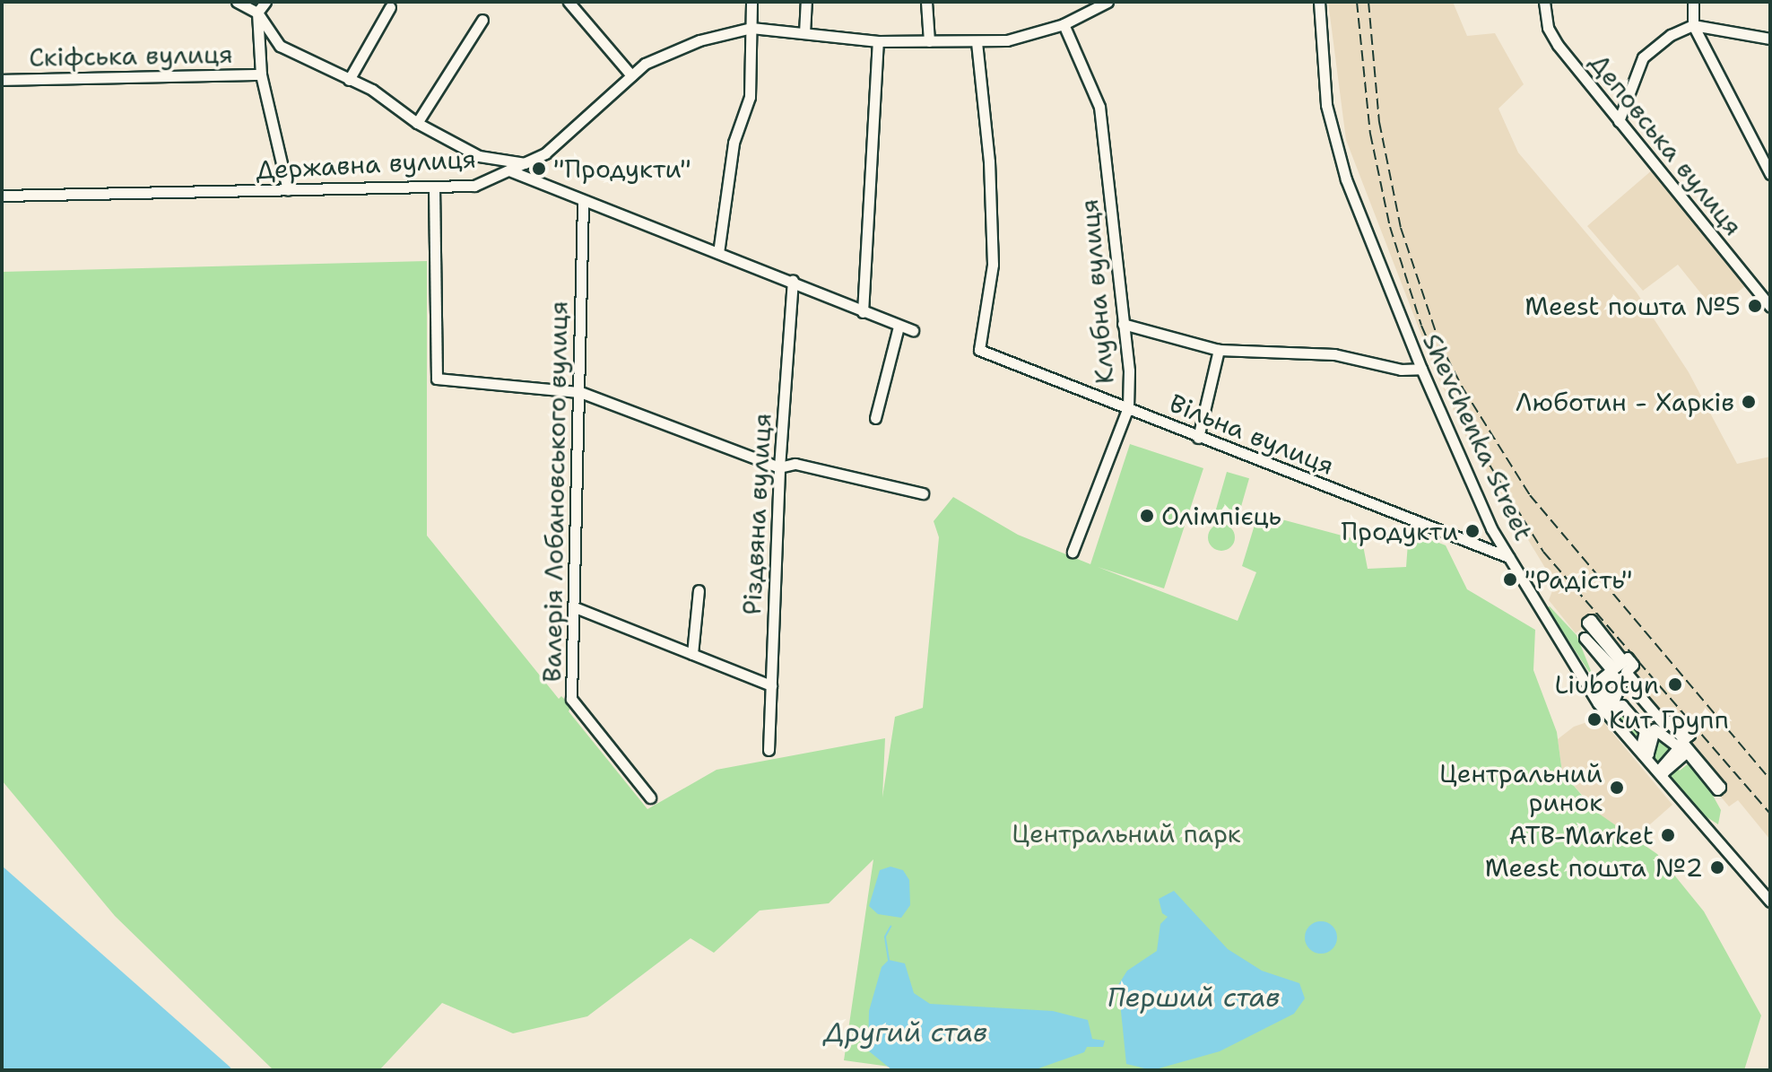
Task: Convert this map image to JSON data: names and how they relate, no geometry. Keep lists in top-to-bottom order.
{
  "streets": {
    "street": [
      "Скіфська вулиця",
      "Деповська вулиця",
      "Державна вулиця",
      "Клубна вулиця",
      "Вільна вулиця",
      "Shevchenka Street",
      "Валерія Лобановського вулиця",
      "Різдвяна вулиця"
    ]
  },
  "crossings": [
    ["Державна вулиця", "Клубна вулиця"],
    ["Державна вулиця", "Вільна вулиця"],
    ["Клубна вулиця", "Вільна вулиця"],
    ["Вільна вулиця", "Shevchenka Street"]
  ],
  "water": ["Перший став", "Другий став"],
  "parks": ["Центральний парк"],
  "places": [
    "\"Продукти\"",
    "Meest пошта №5",
    "Люботин - Харків",
    "Олімпієць",
    "Продукти",
    "\"Радість\"",
    "Liubotyn",
    "Кит Групп",
    "Центральний ринок",
    "ATB-Market",
    "Meest пошта №2"
  ]
}
